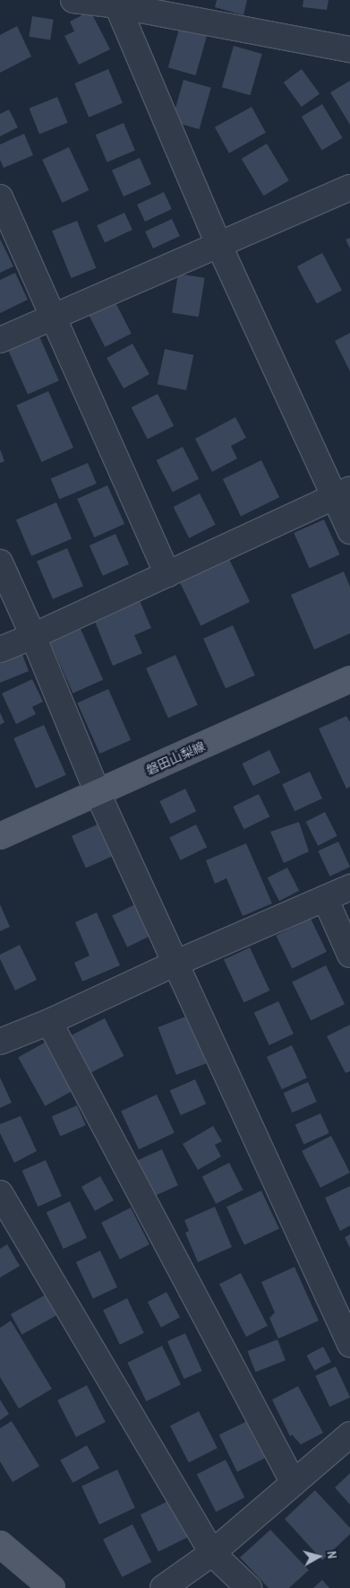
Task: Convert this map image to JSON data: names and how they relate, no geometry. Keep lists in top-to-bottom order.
{
  "streets": {
    "main road": ["磐田山梨線"]
  },
  "north": "right"
}
